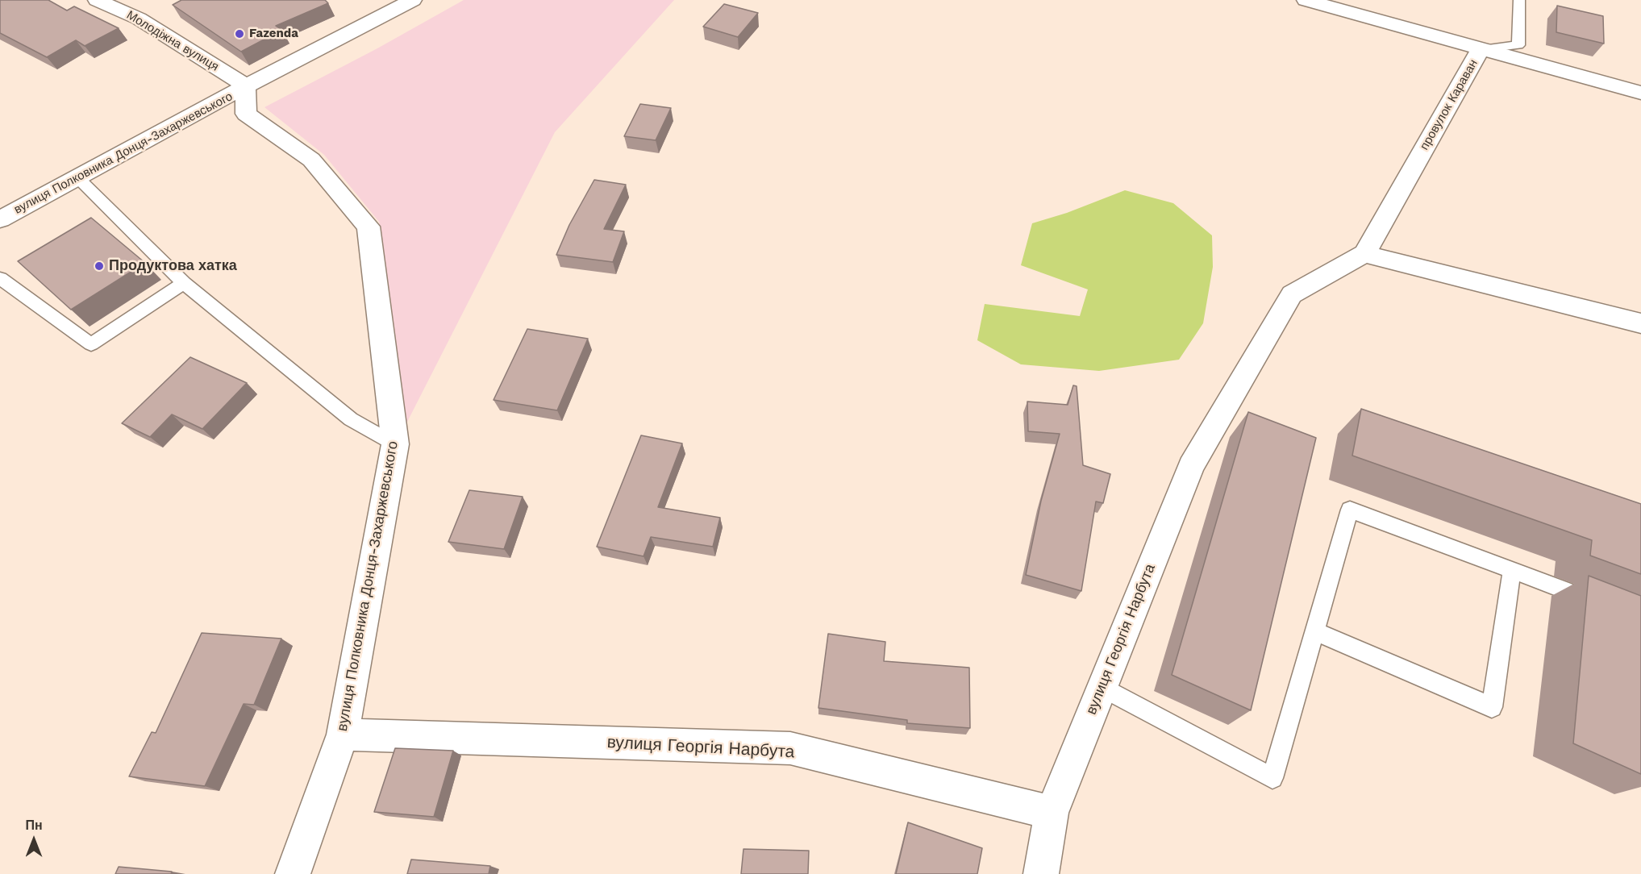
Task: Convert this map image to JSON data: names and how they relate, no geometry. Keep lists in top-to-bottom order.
{
  "streets": {
    "street": [
      "Молодіжна вулиця",
      "провулок Караван",
      "вулиця Полковника Донця-Захаржевського",
      "вулиця Георгія Нарбута"
    ]
  },
  "crossings": [
    ["Молодіжна вулиця", "вулиця Полковника Донця-Захаржевського"],
    ["провулок Караван", "вулиця Георгія Нарбута"],
    ["вулиця Полковника Донця-Захаржевського", "вулиця Георгія Нарбута"]
  ],
  "places": ["Fazenda", "Продуктова хатка"],
  "north": "top"
}
